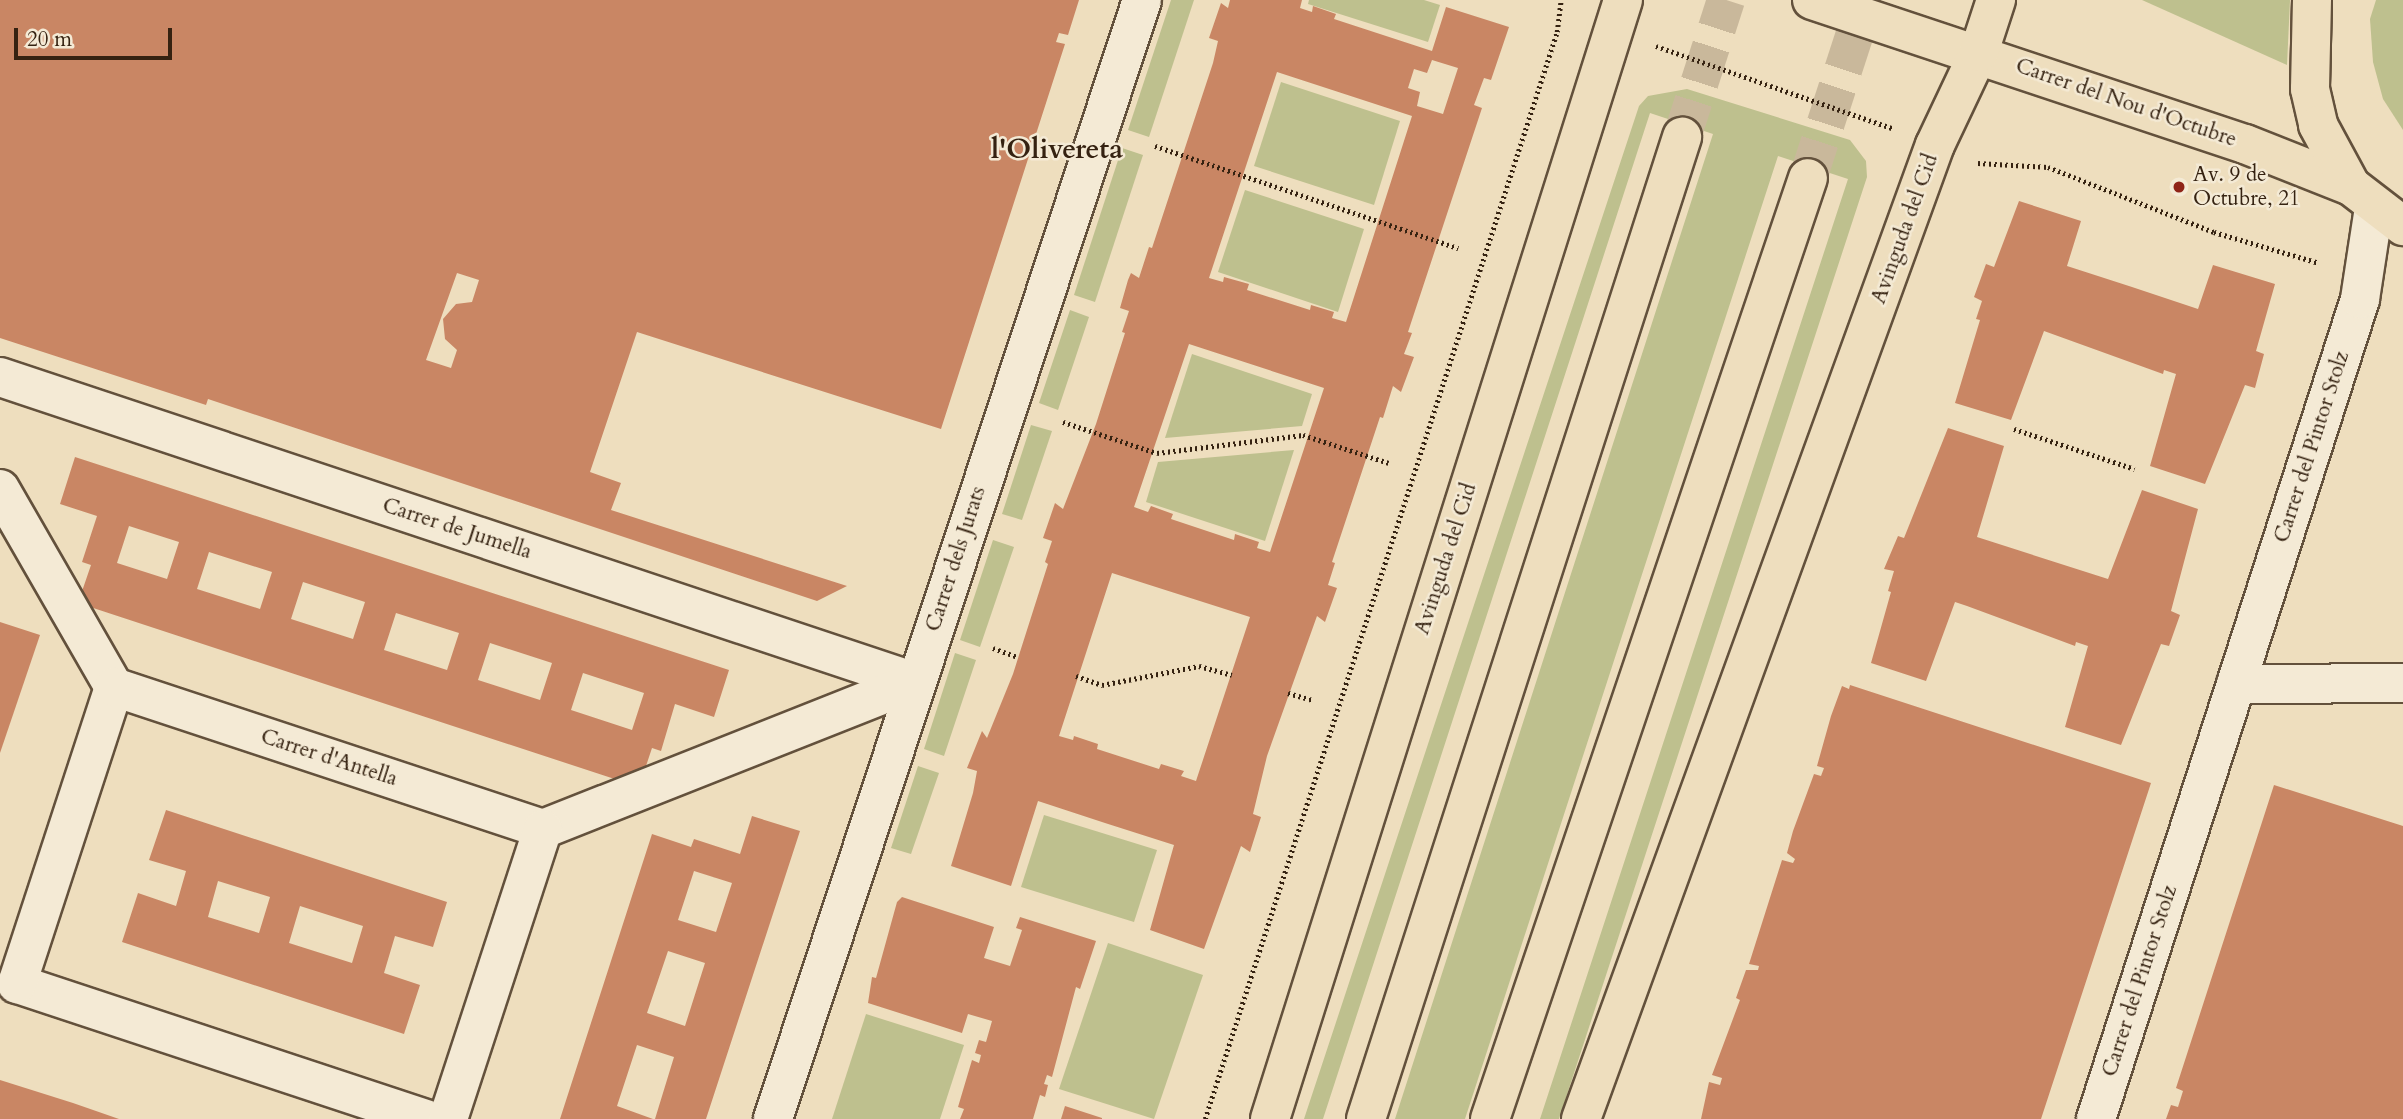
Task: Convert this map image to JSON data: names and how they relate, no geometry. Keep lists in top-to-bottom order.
{
  "streets": {
    "main road": ["Carrer del Nou d'Octubre", "Avinguda del Cid"],
    "street": [
      "Carrer del Pintor Stolz",
      "Carrer de Jumella",
      "Carrer dels Jurats",
      "Carrer d'Antella"
    ]
  },
  "crossings": [
    ["Carrer del Nou d'Octubre", "Avinguda del Cid"],
    ["Carrer del Nou d'Octubre", "Carrer del Pintor Stolz"],
    ["Carrer de Jumella", "Carrer dels Jurats"]
  ],
  "districts": ["l'Olivereta"],
  "places": ["Av. 9 de Octubre, 21"],
  "scale_bar": "20 m"
}
